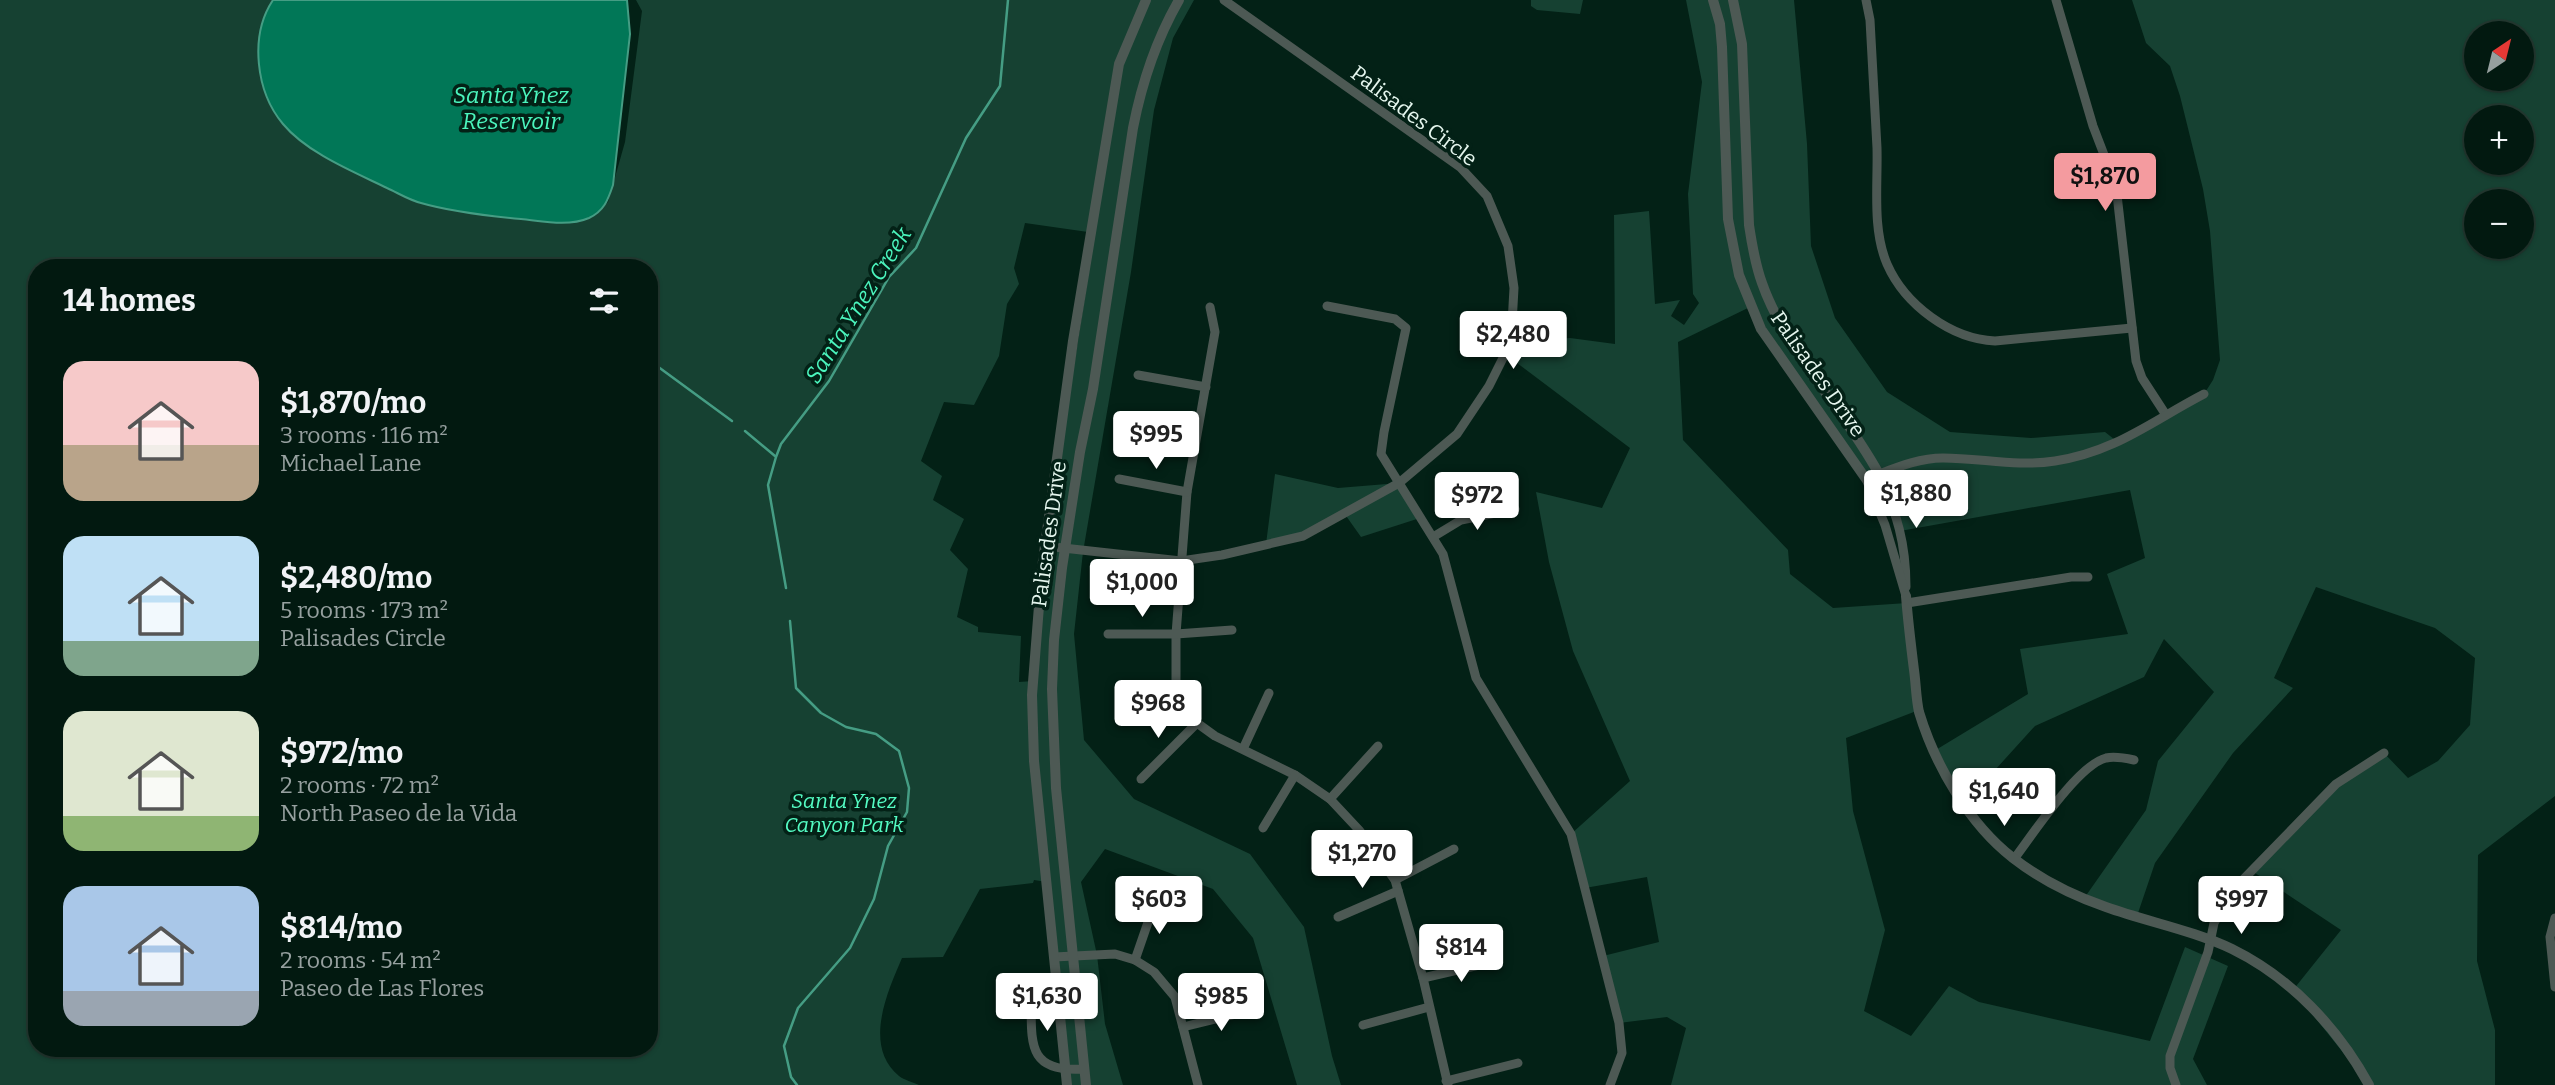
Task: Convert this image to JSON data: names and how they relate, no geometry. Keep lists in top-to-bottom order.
{
  "streets": {
    "street": ["Palisades Circle", "Palisades Drive"]
  },
  "crossings": [
    ["Palisades Circle", "Palisades Drive"]
  ],
  "water": ["Santa Ynez Reservoir", "Santa Ynez Creek"],
  "parks": ["Santa Ynez Canyon Park"],
  "north": "top right",
  "page": {
    "map_buttons": ["+", "−"],
    "price": [
      "$1,870",
      "$2,480",
      "$995",
      "$1,880",
      "$972",
      "$1,000",
      "$968",
      "$1,640",
      "$1,270",
      "$603",
      "$997",
      "$814",
      "$1,630",
      "$985"
    ],
    "heading": "14 homes",
    "list": [
      {
        "name": "$1,870/mo",
        "note": "3 rooms · 116 m² · Michael Lane"
      },
      {
        "name": "$2,480/mo",
        "note": "5 rooms · 173 m² · Palisades Circle"
      },
      {
        "name": "$972/mo",
        "note": "2 rooms · 72 m² · North Paseo de la Vida"
      },
      {
        "name": "$814/mo",
        "note": "2 rooms · 54 m² · Paseo de Las Flores"
      }
    ]
  }
}
